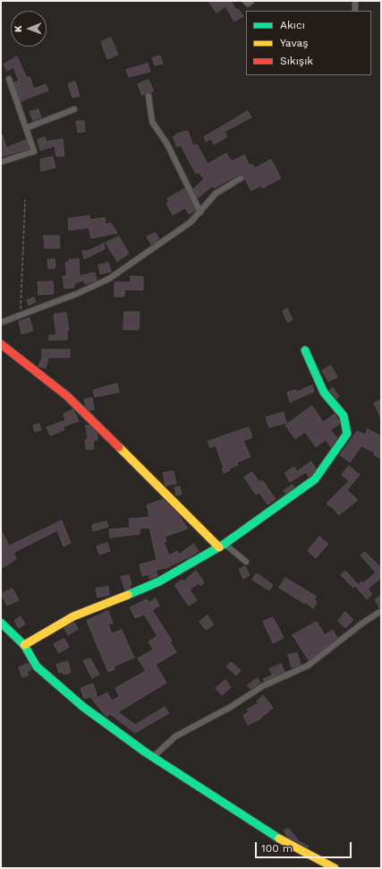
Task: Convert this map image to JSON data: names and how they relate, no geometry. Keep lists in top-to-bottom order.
{
  "legend": ["Akıcı", "Yavaş", "Sıkışık"],
  "scale_bar": "100 m",
  "north": "left"
}
